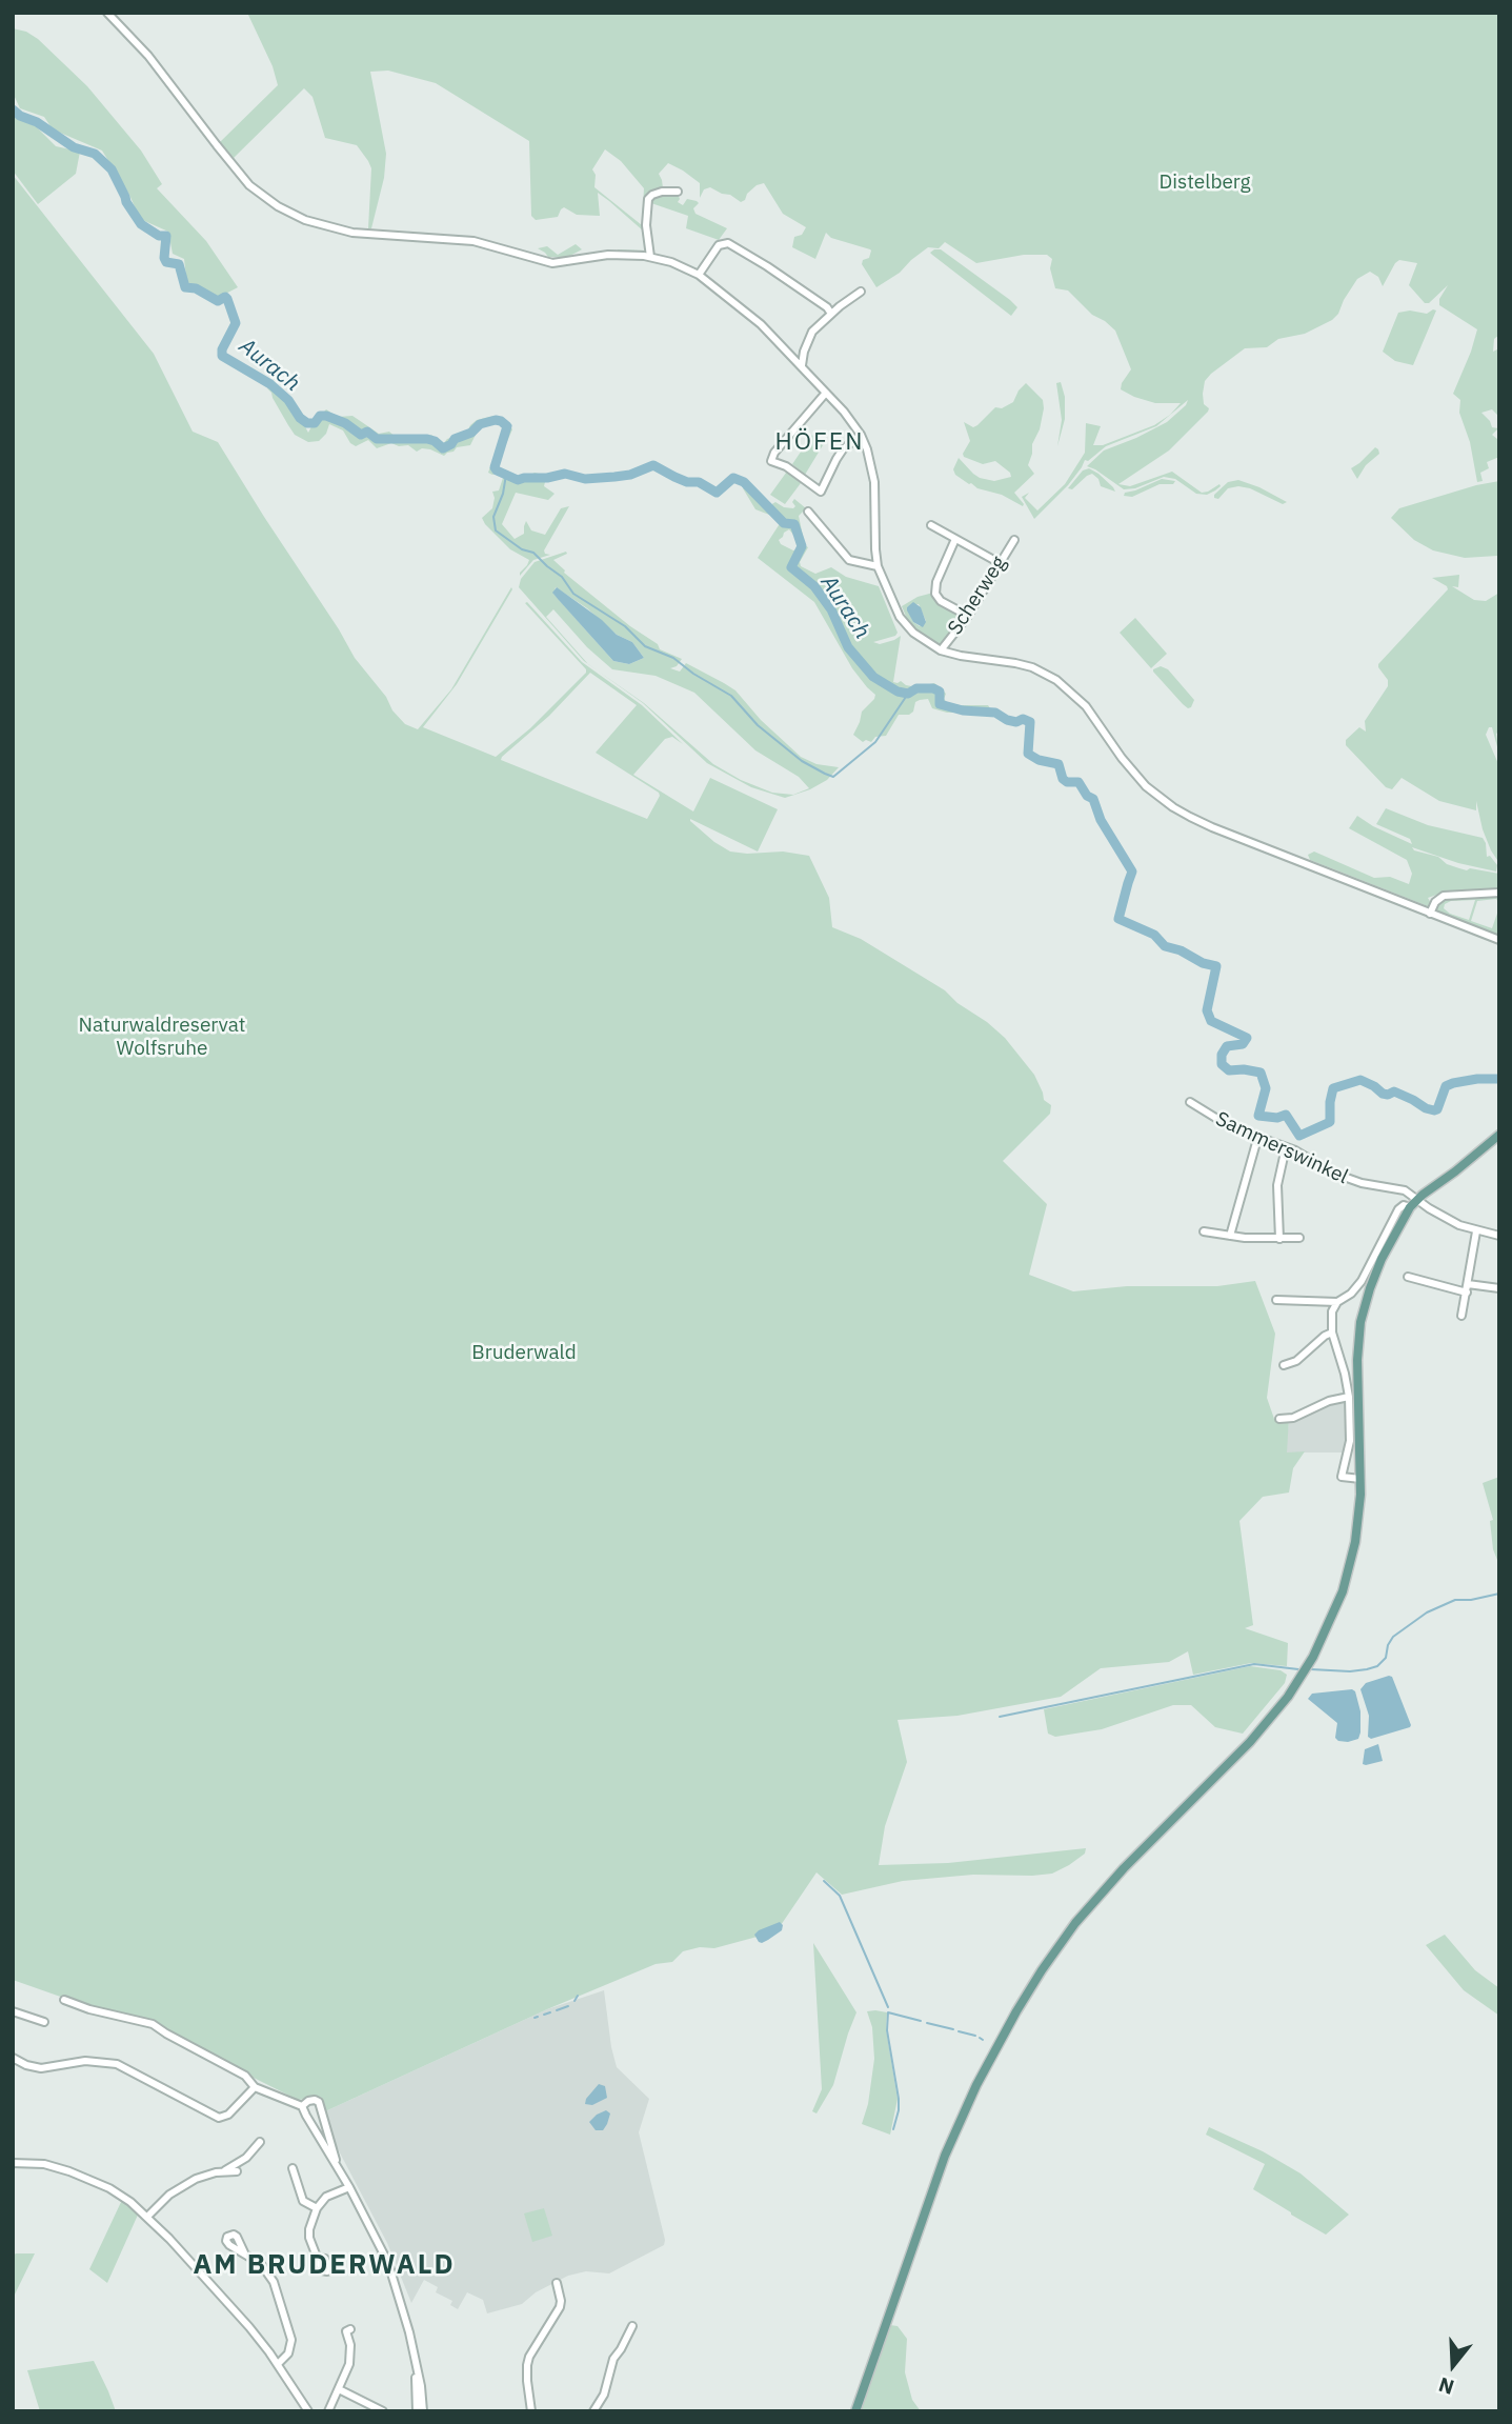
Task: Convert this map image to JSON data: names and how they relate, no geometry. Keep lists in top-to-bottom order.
{
  "streets": {
    "street": ["Scherweg", "Sammerswinkel"]
  },
  "districts": ["HÖFEN", "AM BRUDERWALD"],
  "water": ["Aurach"],
  "parks": ["Distelberg", "Naturwaldreservat Wolfsruhe", "Bruderwald"],
  "north": "bottom"
}
